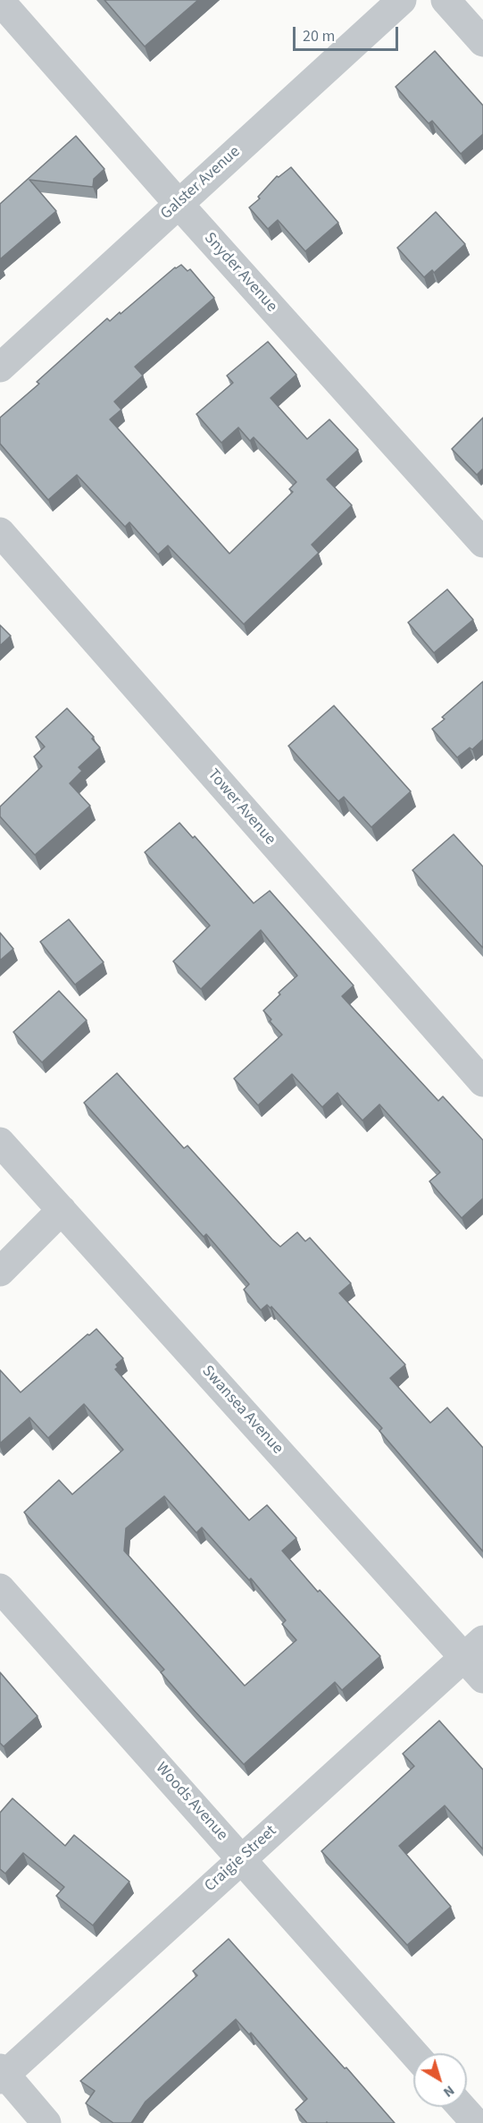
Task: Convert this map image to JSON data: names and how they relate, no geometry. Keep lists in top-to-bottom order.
{
  "streets": {
    "street": [
      "Galster Avenue",
      "Snyder Avenue",
      "Tower Avenue",
      "Swansea Avenue",
      "Woods Avenue",
      "Craigie Street"
    ]
  },
  "crossings": [
    ["Galster Avenue", "Snyder Avenue"],
    ["Swansea Avenue", "Craigie Street"],
    ["Woods Avenue", "Craigie Street"]
  ],
  "scale_bar": "20 m",
  "north": "bottom right"
}
